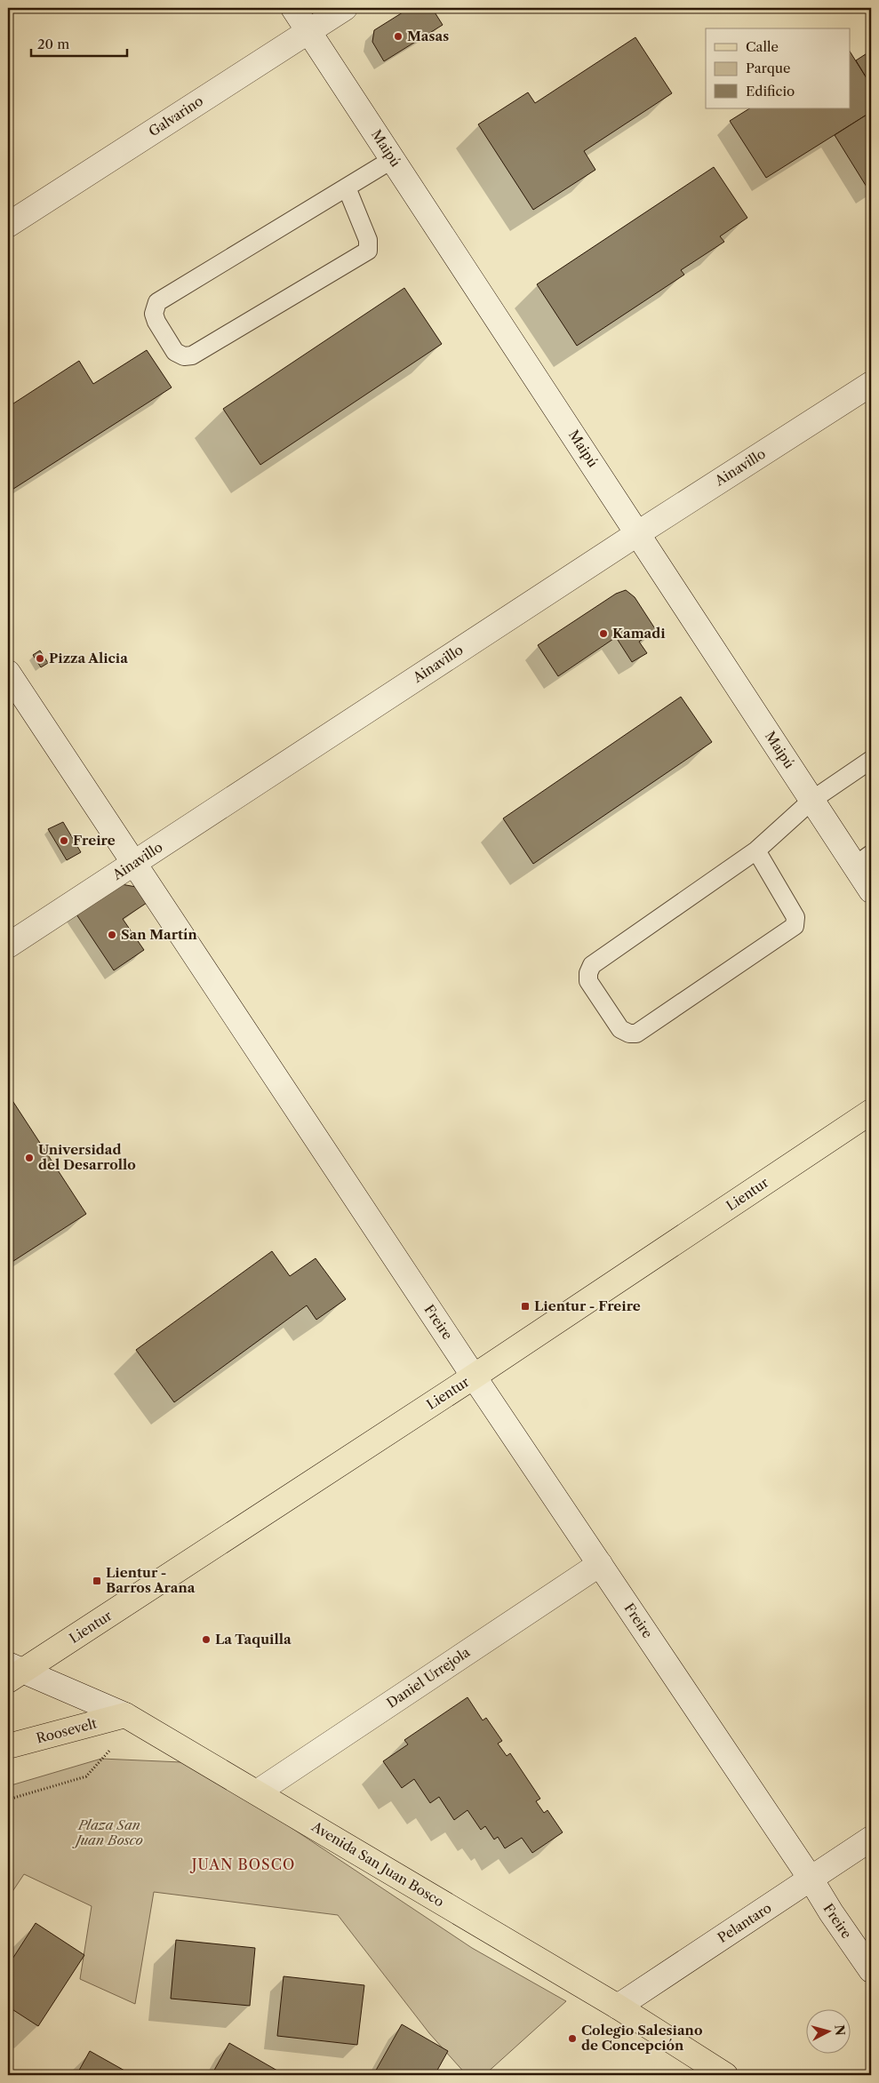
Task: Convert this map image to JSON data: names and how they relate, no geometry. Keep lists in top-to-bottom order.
{
  "streets": {
    "main road": [
      "Galvarino",
      "Maipú",
      "Ainavillo",
      "Lientur",
      "Freire",
      "Daniel Urrejola",
      "Roosevelt",
      "Avenida San Juan Bosco",
      "Pelantaro"
    ]
  },
  "crossings": [
    ["Galvarino", "Maipú"],
    ["Maipú", "Ainavillo"],
    ["Ainavillo", "Freire"],
    ["Lientur", "Freire"],
    ["Lientur", "Avenida San Juan Bosco"],
    ["Freire", "Daniel Urrejola"],
    ["Freire", "Pelantaro"],
    ["Daniel Urrejola", "Avenida San Juan Bosco"],
    ["Roosevelt", "Avenida San Juan Bosco"],
    ["Avenida San Juan Bosco", "Pelantaro"]
  ],
  "districts": ["JUAN BOSCO"],
  "parks": ["Plaza San Juan Bosco"],
  "places": {
    "other": [
      "Masas",
      "Kamadi",
      "Pizza Alicia",
      "Freire",
      "San Martín",
      "Universidad del Desarrollo",
      "La Taquilla",
      "Colegio Salesiano de Concepción"
    ],
    "transit": ["Lientur - Freire", "Lientur - Barros Arana"]
  },
  "legend": ["Calle", "Parque", "Edificio"],
  "scale_bar": "20 m",
  "north": "right"
}
